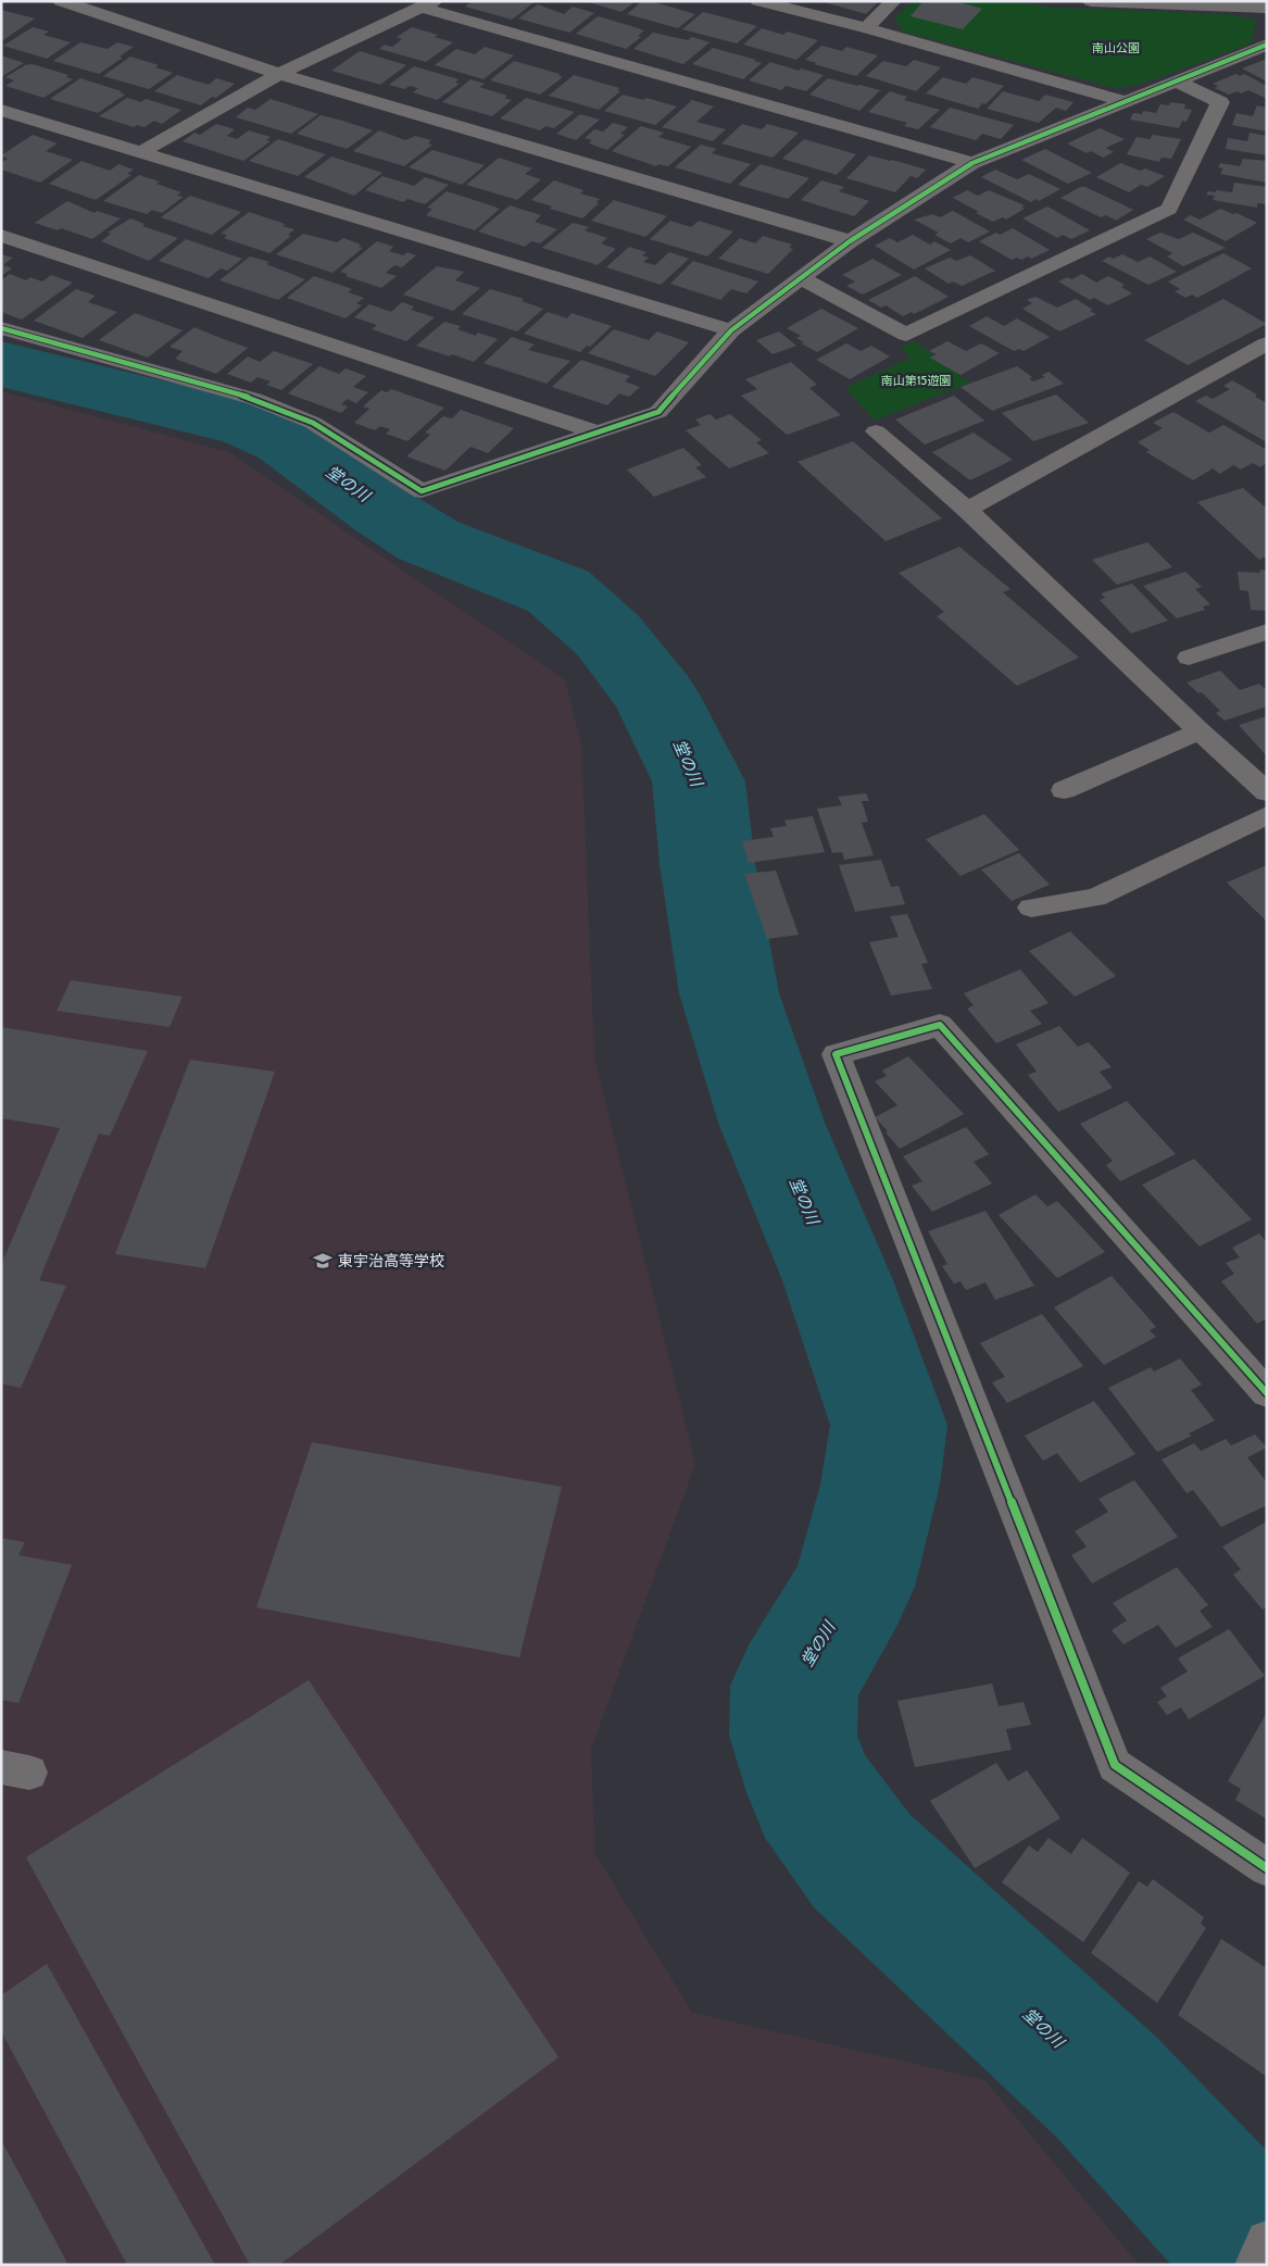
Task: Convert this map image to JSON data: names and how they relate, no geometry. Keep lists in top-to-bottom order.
{
  "water": ["堂の川"],
  "parks": ["南山公園", "南山第15遊園"],
  "places": {
    "school or university": ["東宇治高等学校"]
  }
}
